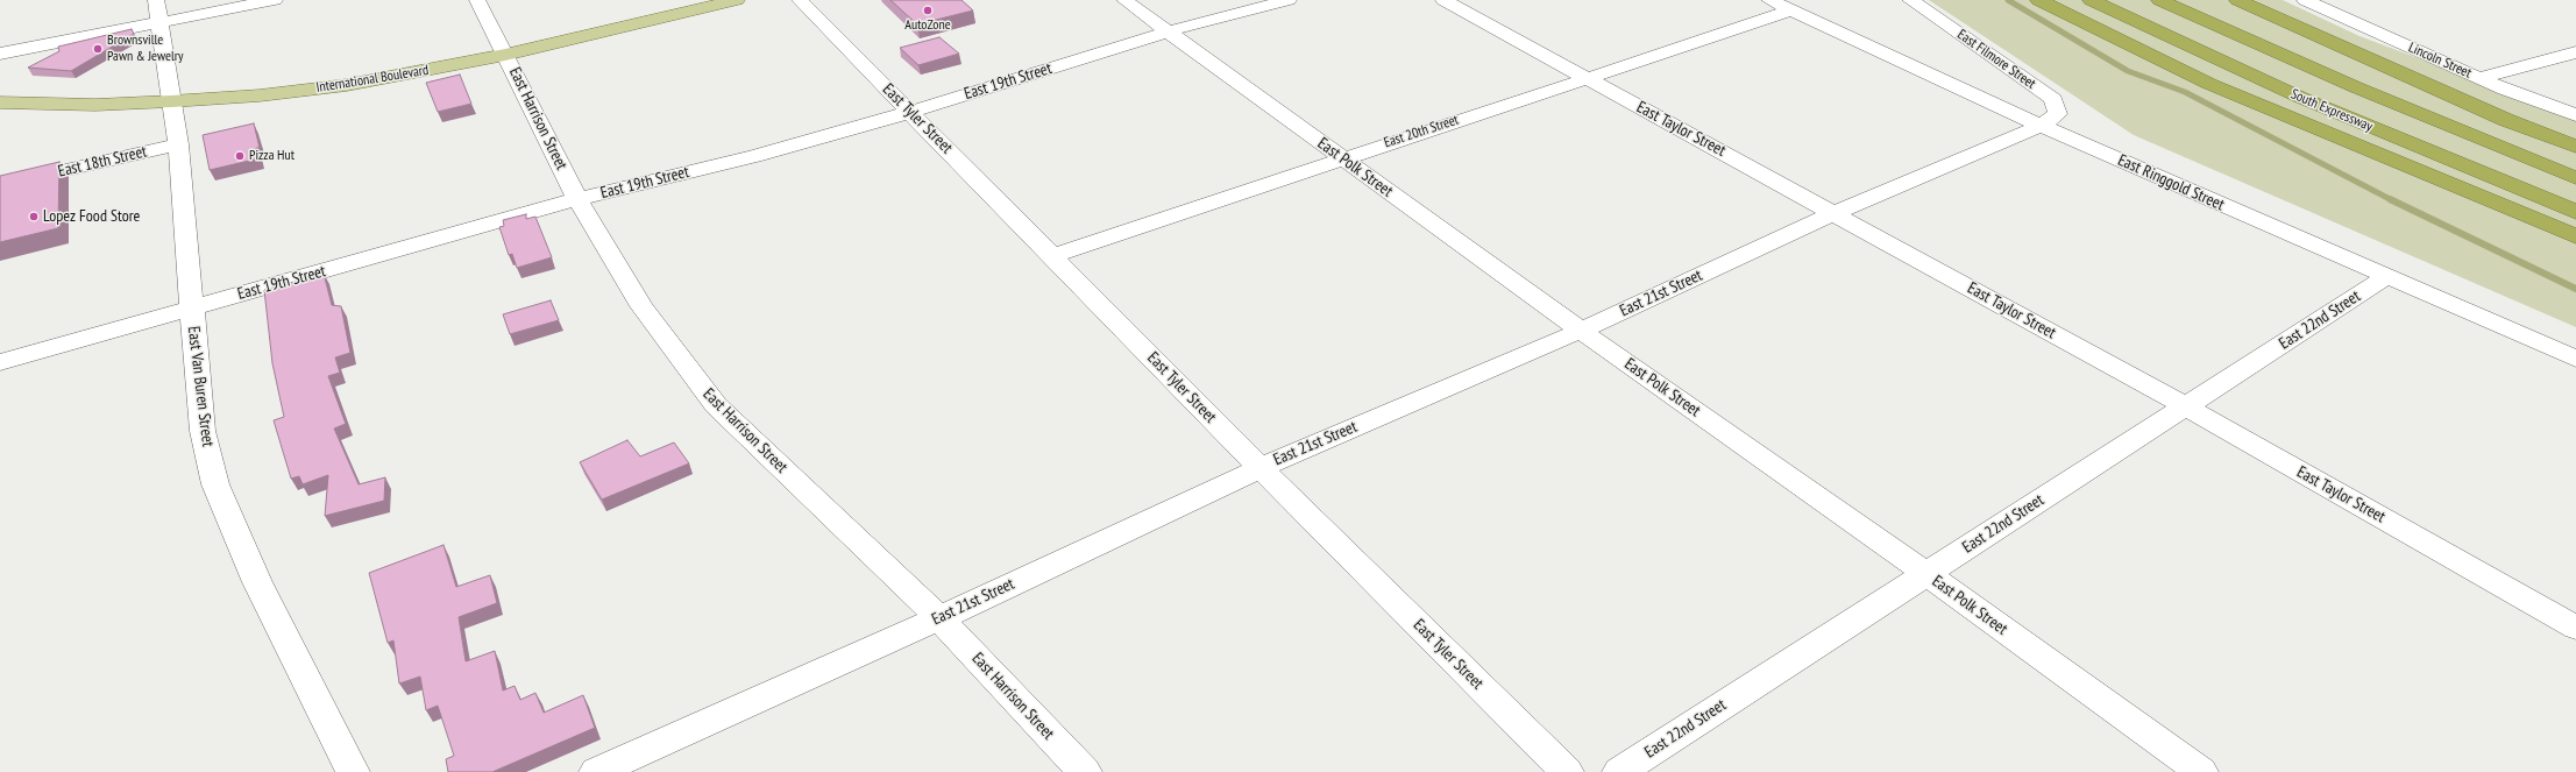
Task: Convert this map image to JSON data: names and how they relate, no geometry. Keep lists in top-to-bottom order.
{
  "streets": {
    "highway": ["South Expressway"],
    "main road": ["International Boulevard"],
    "street": [
      "East Filmore Street",
      "Lincoln Street",
      "East 19th Street",
      "East Harrison Street",
      "East Tyler Street",
      "East Taylor Street",
      "East 20th Street",
      "East 18th Street",
      "East Polk Street",
      "East Ringgold Street",
      "East 21st Street",
      "East 22nd Street",
      "East Van Buren Street"
    ]
  },
  "crossings": [
    ["East Filmore Street", "East Ringgold Street"],
    ["East Filmore Street", "East 21st Street"],
    ["International Boulevard", "East Harrison Street"],
    ["International Boulevard", "East Van Buren Street"],
    ["East 19th Street", "East Harrison Street"],
    ["East 19th Street", "East Tyler Street"],
    ["East 19th Street", "East Polk Street"],
    ["East 19th Street", "East Van Buren Street"],
    ["East Harrison Street", "East 21st Street"],
    ["East Tyler Street", "East 20th Street"],
    ["East Tyler Street", "East 21st Street"],
    ["East Taylor Street", "East 20th Street"],
    ["East Taylor Street", "East 21st Street"],
    ["East Taylor Street", "East 22nd Street"],
    ["East 20th Street", "East Polk Street"],
    ["East 20th Street", "East Ringgold Street"],
    ["East 18th Street", "East Van Buren Street"],
    ["East Polk Street", "East 21st Street"],
    ["East Polk Street", "East 22nd Street"],
    ["East Ringgold Street", "East 21st Street"],
    ["East Ringgold Street", "East 22nd Street"]
  ],
  "places": [
    "AutoZone",
    "Brownsville Pawn & Jewelry",
    "Pizza Hut",
    "Lopez Food Store"
  ]
}
